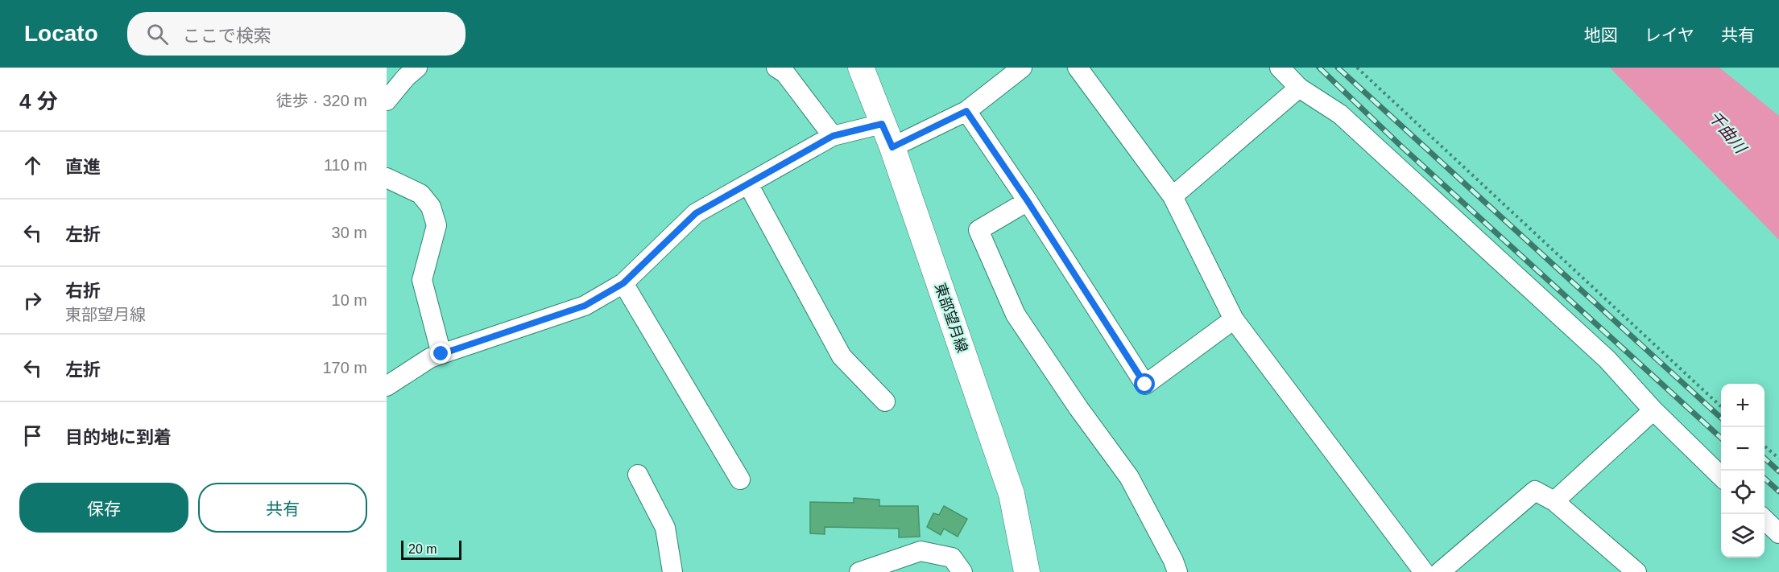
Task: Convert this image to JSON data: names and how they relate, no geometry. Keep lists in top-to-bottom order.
{
  "streets": {
    "main road": ["東部望月線"]
  },
  "water": ["千曲川"],
  "scale_bar": "20 m",
  "page": {
    "header": "Locato",
    "search": "ここで検索",
    "nav": ["地図", "レイヤ", "共有"],
    "heading": ["4 分", "徒歩 · 320 m"],
    "list": [
      ["直進", "110 m"],
      ["左折", "30 m"],
      ["右折", "東部望月線", "10 m"],
      ["左折", "170 m"],
      "目的地に到着"
    ],
    "map_buttons": ["+", "−"],
    "buttons": ["保存", "共有"],
    "scale": "20 m"
  }
}
